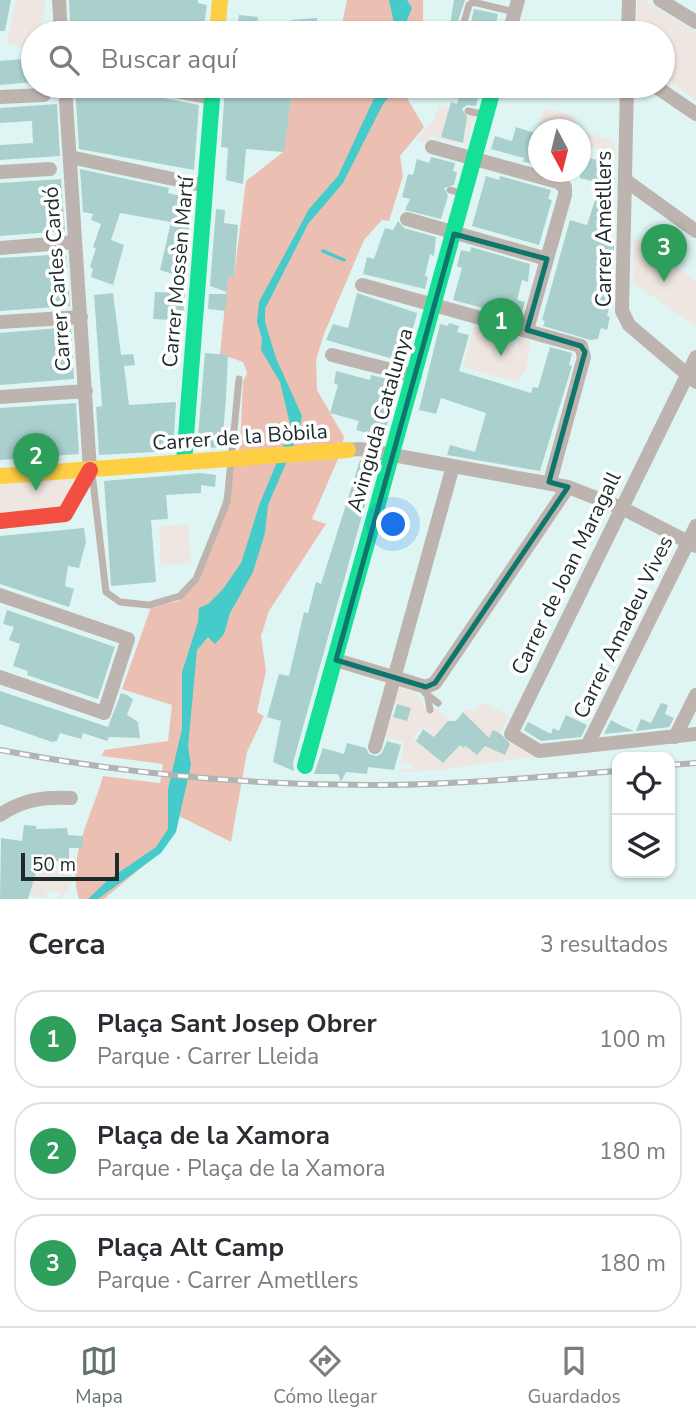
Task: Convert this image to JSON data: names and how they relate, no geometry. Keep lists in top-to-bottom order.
{
  "streets": {
    "street": [
      "Carrer Ametllers",
      "Carrer Mossèn Martí",
      "Carrer Carles Cardó",
      "Avinguda Catalunya",
      "Carrer de la Bòbila",
      "Carrer de Joan Maragall",
      "Carrer Amadeu Vives"
    ]
  },
  "crossings": [
    ["Carrer Ametllers", "Carrer de Joan Maragall"],
    ["Carrer Mossèn Martí", "Carrer de la Bòbila"],
    ["Carrer Carles Cardó", "Carrer de la Bòbila"],
    ["Avinguda Catalunya", "Carrer de la Bòbila"],
    ["Carrer de la Bòbila", "Carrer de Joan Maragall"],
    ["Carrer de la Bòbila", "Carrer Amadeu Vives"],
    ["Carrer de Joan Maragall", "Carrer Amadeu Vives"]
  ],
  "scale_bar": "50 m",
  "north": "bottom",
  "page": {
    "search": "Buscar aquí",
    "pins": ["3", "1", "2"],
    "scale": "50 m",
    "heading": ["Cerca", "3 resultados"],
    "list": [
      {
        "mark": "1",
        "name": "Plaça Sant Josep Obrer",
        "note": "Parque · Carrer Lleida",
        "value": "100 m"
      },
      {
        "mark": "2",
        "name": "Plaça de la Xamora",
        "note": "Parque · Plaça de la Xamora",
        "value": "180 m"
      },
      {
        "mark": "3",
        "name": "Plaça Alt Camp",
        "note": "Parque · Carrer Ametllers",
        "value": "180 m"
      }
    ],
    "nav": ["Mapa", "Cómo llegar", "Guardados"]
  }
}
